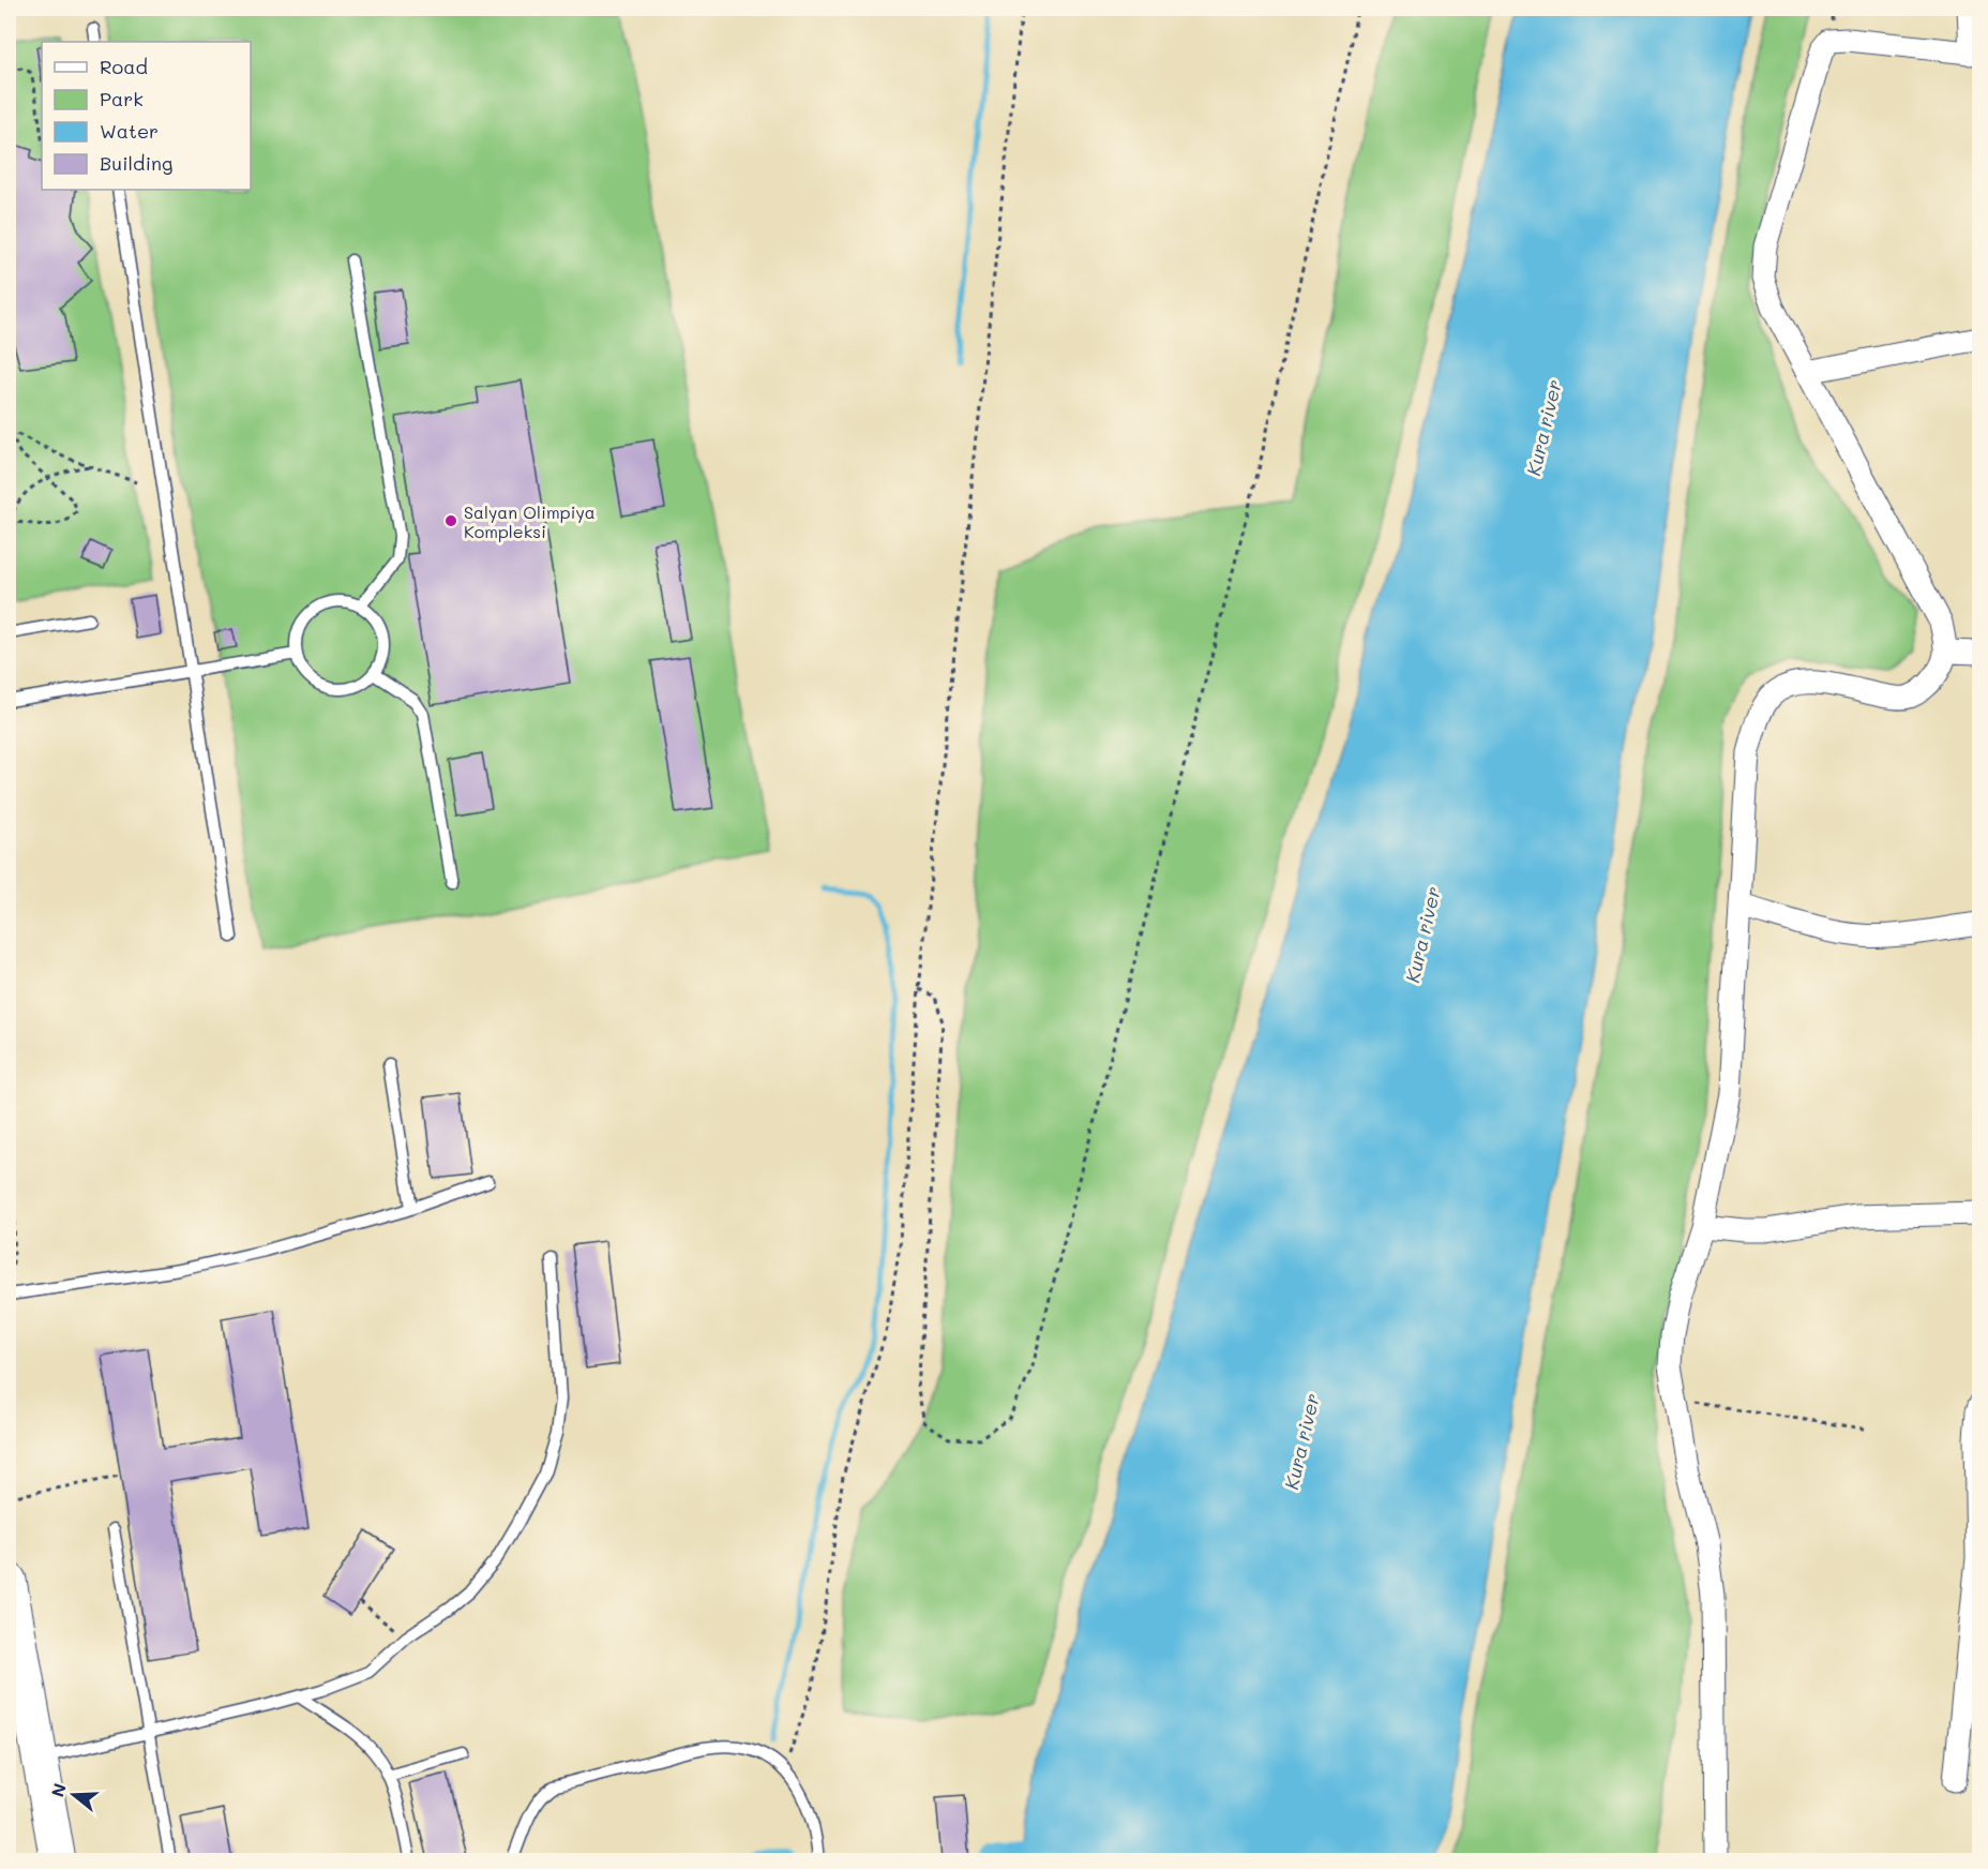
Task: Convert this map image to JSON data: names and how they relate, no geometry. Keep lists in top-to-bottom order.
{
  "water": ["Kura river"],
  "places": ["Salyan Olimpiya Kompleksi"],
  "legend": [
    "Road",
    "Park",
    "Water",
    "Building"
  ],
  "north": "left"
}
